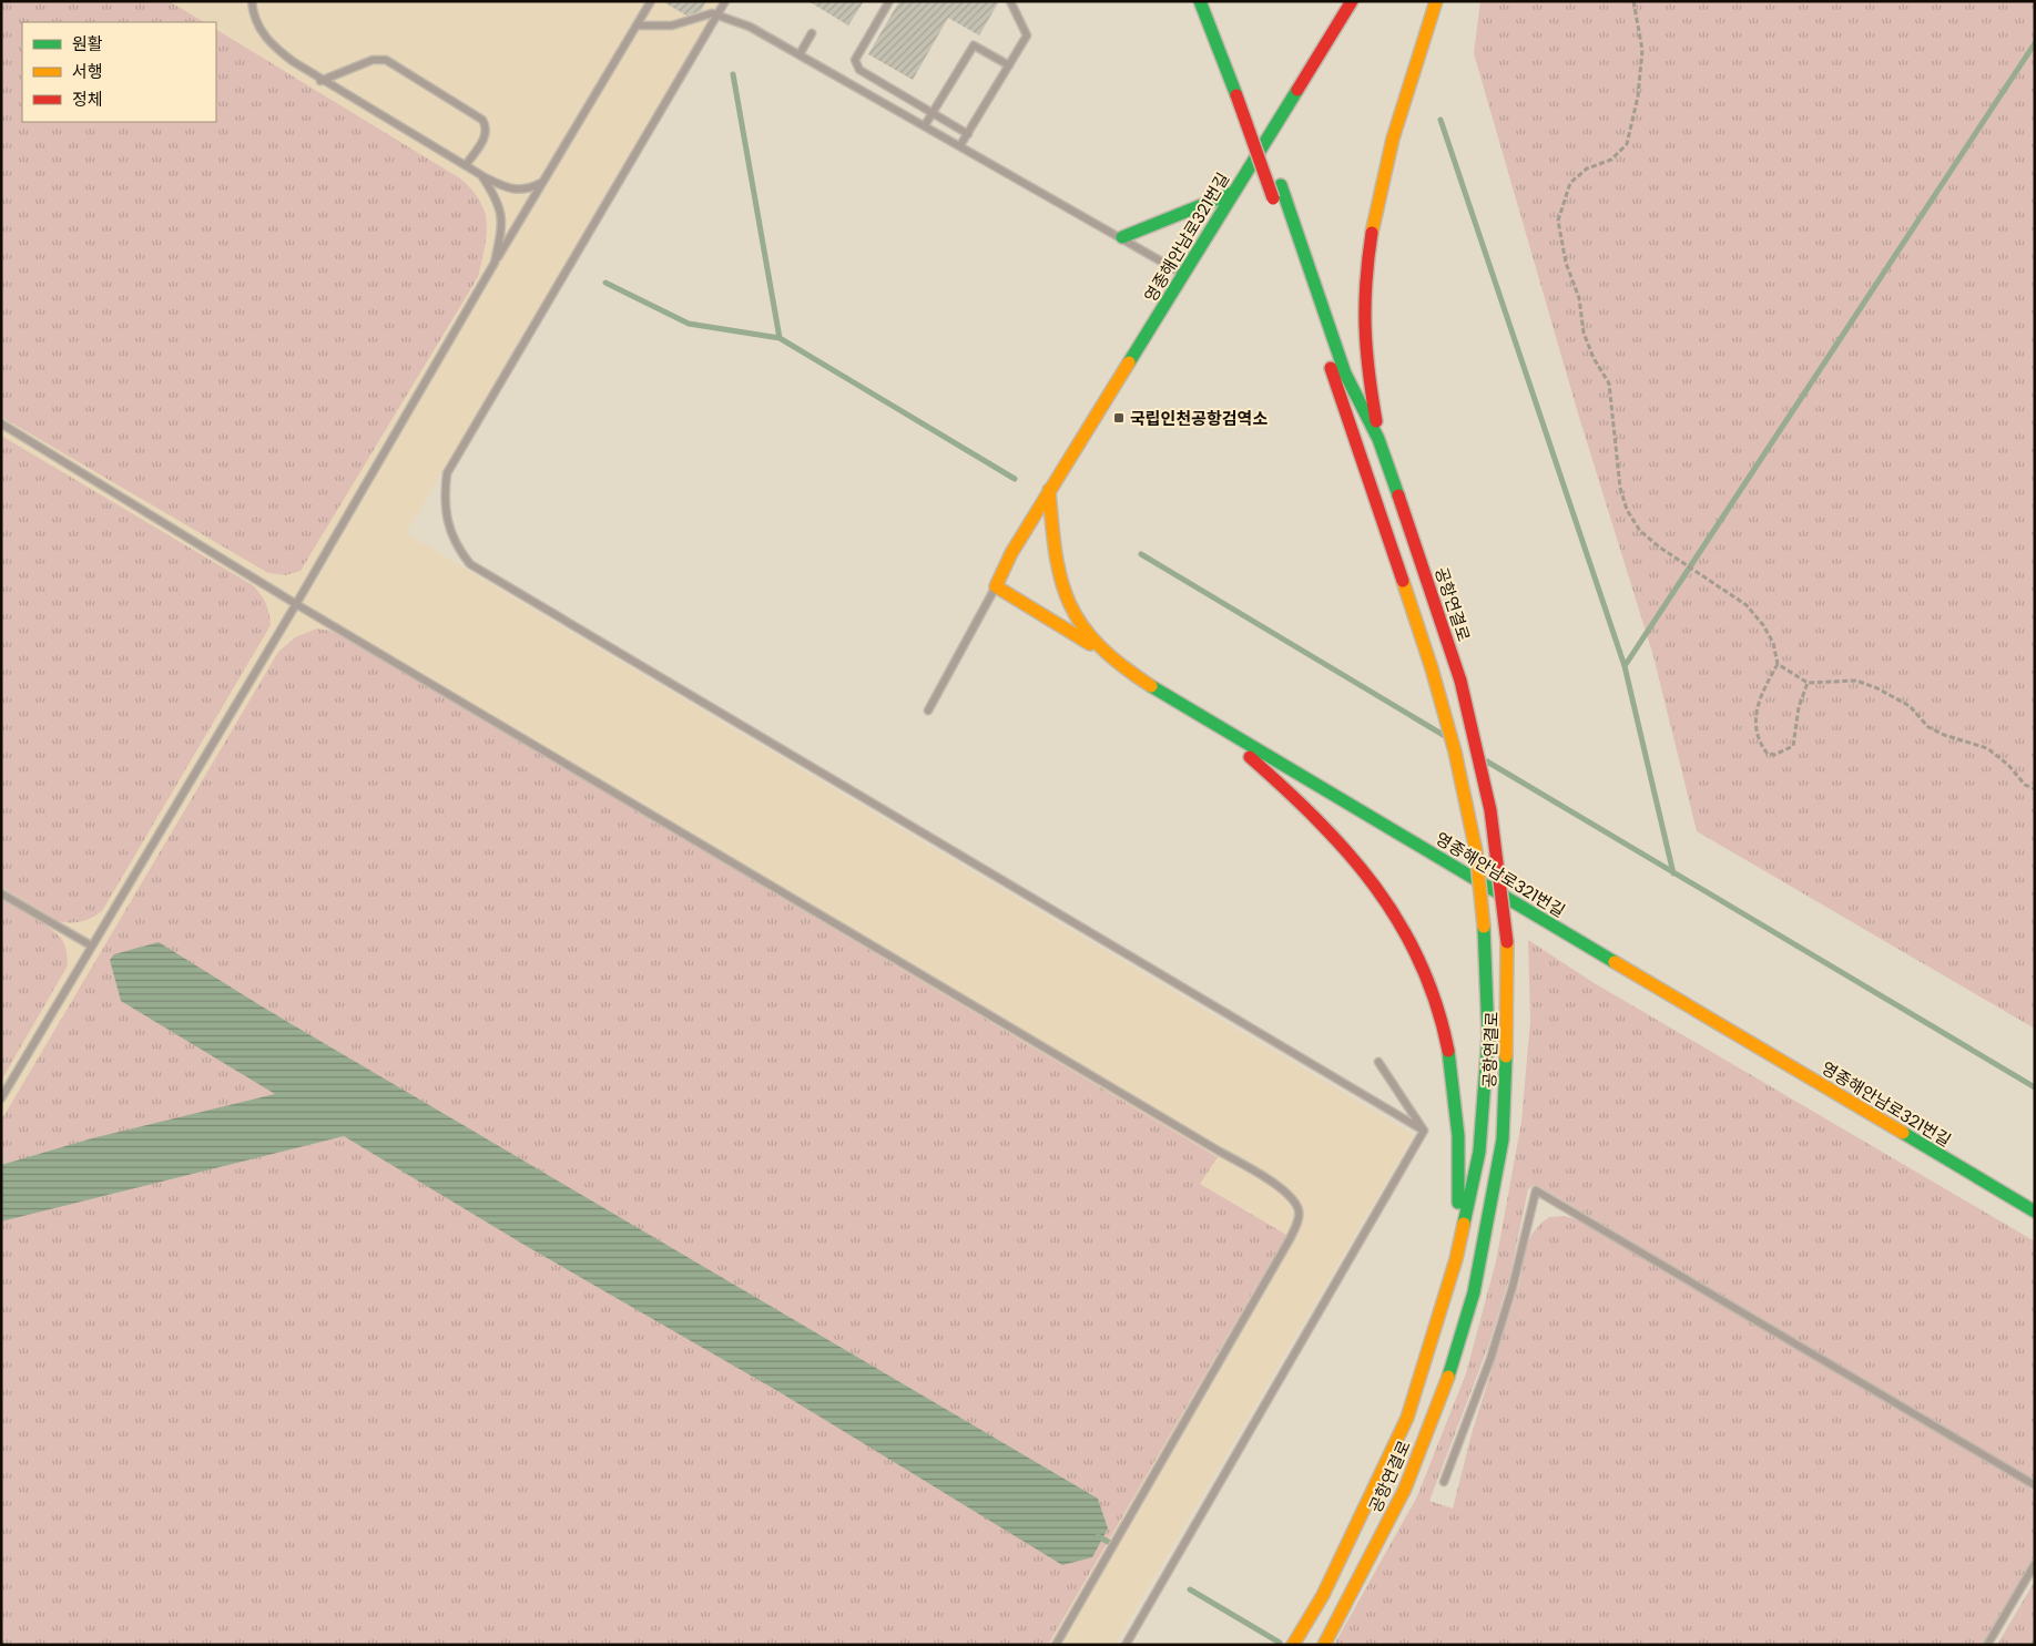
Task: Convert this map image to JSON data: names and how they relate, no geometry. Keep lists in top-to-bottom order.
{
  "streets": {
    "street": ["영종해안남로321번길", "공항연결로"]
  },
  "places": {
    "transit": ["국립인천공항검역소"]
  },
  "legend": ["원활", "서행", "정체"]
}
